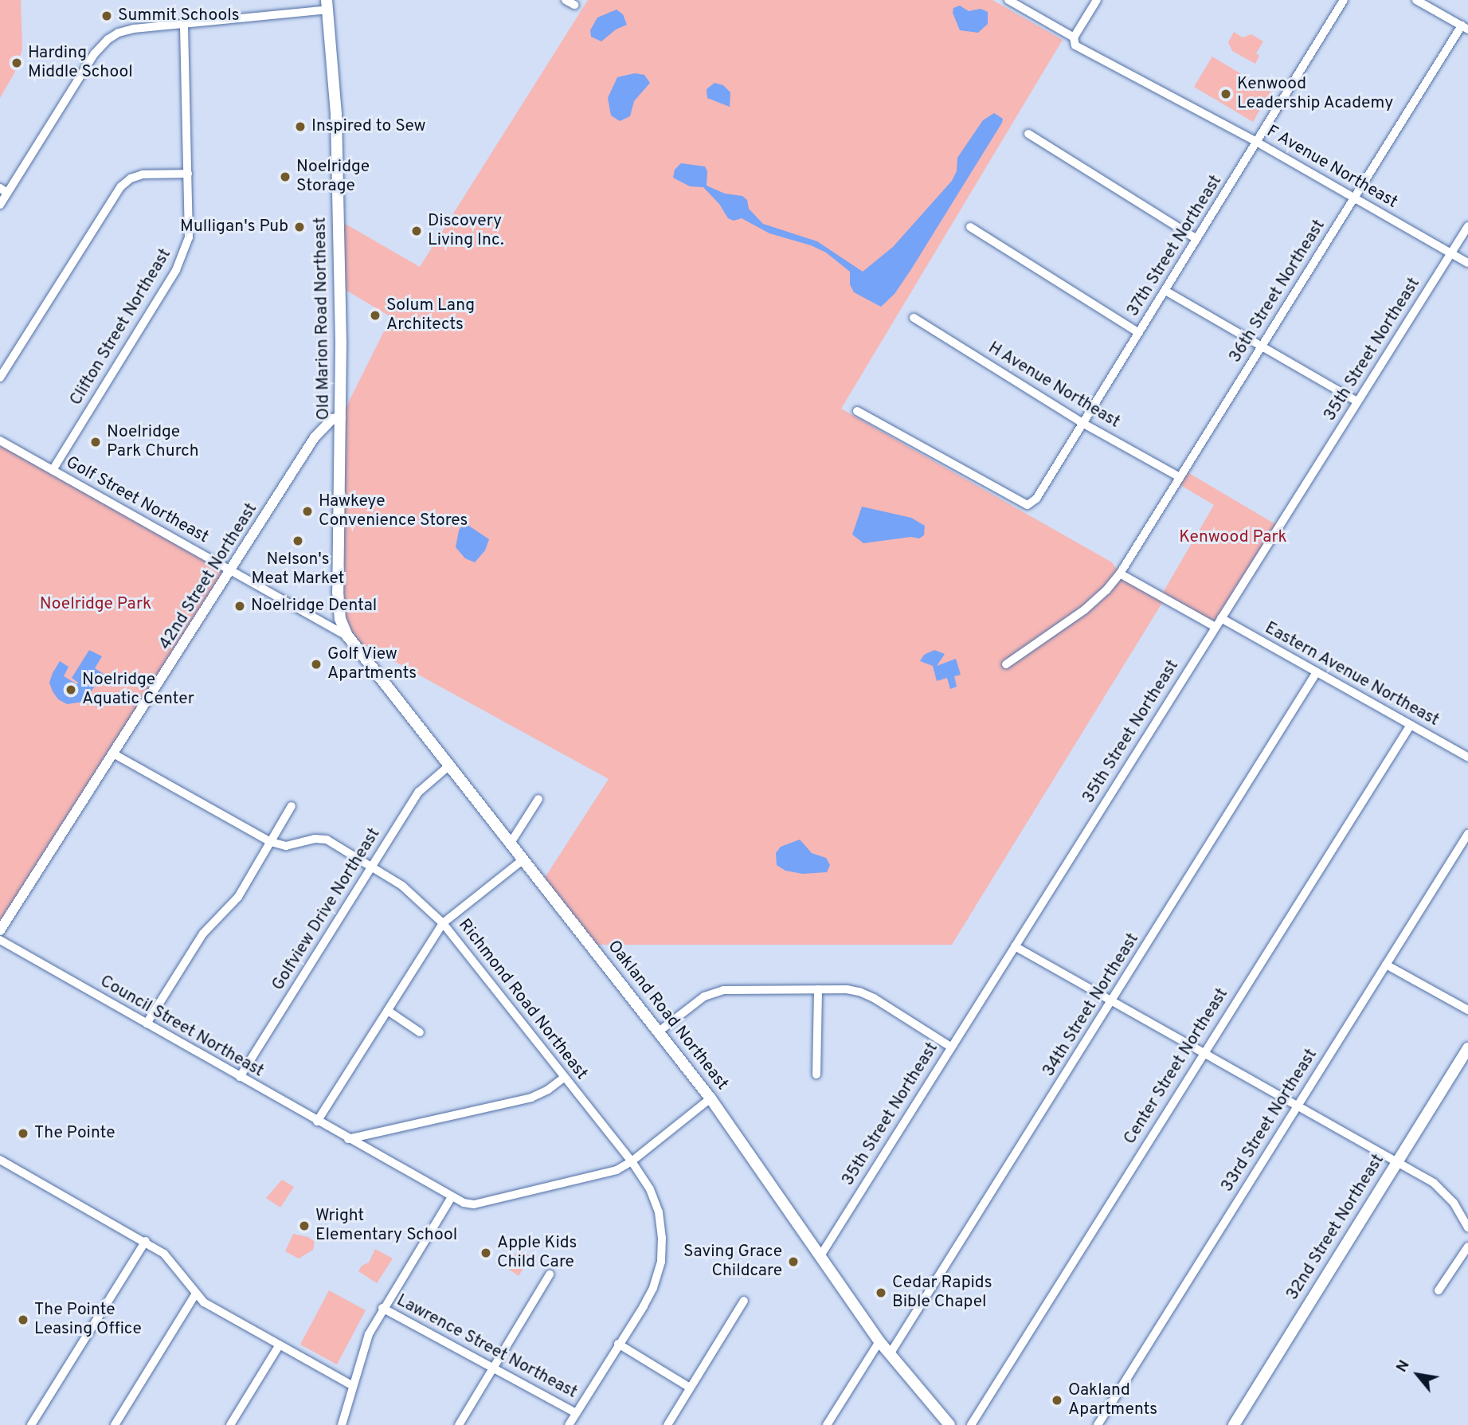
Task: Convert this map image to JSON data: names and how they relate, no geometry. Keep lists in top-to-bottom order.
{
  "streets": {
    "main road": ["Old Marion Road Northeast", "Oakland Road Northeast", "32nd Street Northeast"],
    "street": [
      "F Avenue Northeast",
      "37th Street Northeast",
      "36th Street Northeast",
      "Clifton Street Northeast",
      "35th Street Northeast",
      "H Avenue Northeast",
      "Golf Street Northeast",
      "42nd Street Northeast",
      "Eastern Avenue Northeast",
      "Golfview Drive Northeast",
      "Richmond Road Northeast",
      "34th Street Northeast",
      "Council Street Northeast",
      "Center Street Northeast",
      "33rd Street Northeast",
      "Lawrence Street Northeast"
    ]
  },
  "crossings": [
    ["F Avenue Northeast", "37th Street Northeast"],
    ["F Avenue Northeast", "36th Street Northeast"],
    ["F Avenue Northeast", "35th Street Northeast"],
    ["37th Street Northeast", "H Avenue Northeast"],
    ["36th Street Northeast", "H Avenue Northeast"],
    ["Old Marion Road Northeast", "Golf Street Northeast"],
    ["Old Marion Road Northeast", "42nd Street Northeast"],
    ["Old Marion Road Northeast", "Oakland Road Northeast"],
    ["Clifton Street Northeast", "Golf Street Northeast"],
    ["35th Street Northeast", "Eastern Avenue Northeast"],
    ["35th Street Northeast", "Oakland Road Northeast"],
    ["Golf Street Northeast", "42nd Street Northeast"],
    ["Golf Street Northeast", "Oakland Road Northeast"],
    ["42nd Street Northeast", "Richmond Road Northeast"],
    ["Eastern Avenue Northeast", "34th Street Northeast"],
    ["Eastern Avenue Northeast", "Center Street Northeast"],
    ["Golfview Drive Northeast", "Richmond Road Northeast"],
    ["Golfview Drive Northeast", "Oakland Road Northeast"],
    ["Golfview Drive Northeast", "Council Street Northeast"],
    ["Richmond Road Northeast", "Council Street Northeast"],
    ["Richmond Road Northeast", "Lawrence Street Northeast"],
    ["34th Street Northeast", "Oakland Road Northeast"],
    ["Oakland Road Northeast", "Council Street Northeast"]
  ],
  "parks": ["Kenwood Park", "Noelridge Park"],
  "places": [
    "Summit Schools",
    "Harding Middle School",
    "Kenwood Leadership Academy",
    "Inspired to Sew",
    "Noelridge Storage",
    "Mulligan's Pub",
    "Discovery Living Inc.",
    "Solum Lang Architects",
    "Noelridge Park Church",
    "Hawkeye Convenience Stores",
    "Nelson's Meat Market",
    "Noelridge Dental",
    "Golf View Apartments",
    "Noelridge Aquatic Center",
    "The Pointe",
    "Wright Elementary School",
    "Apple Kids Child Care",
    "Saving Grace Childcare",
    "Cedar Rapids Bible Chapel",
    "The Pointe Leasing Office",
    "Oakland Apartments"
  ],
  "north": "top left"
}
